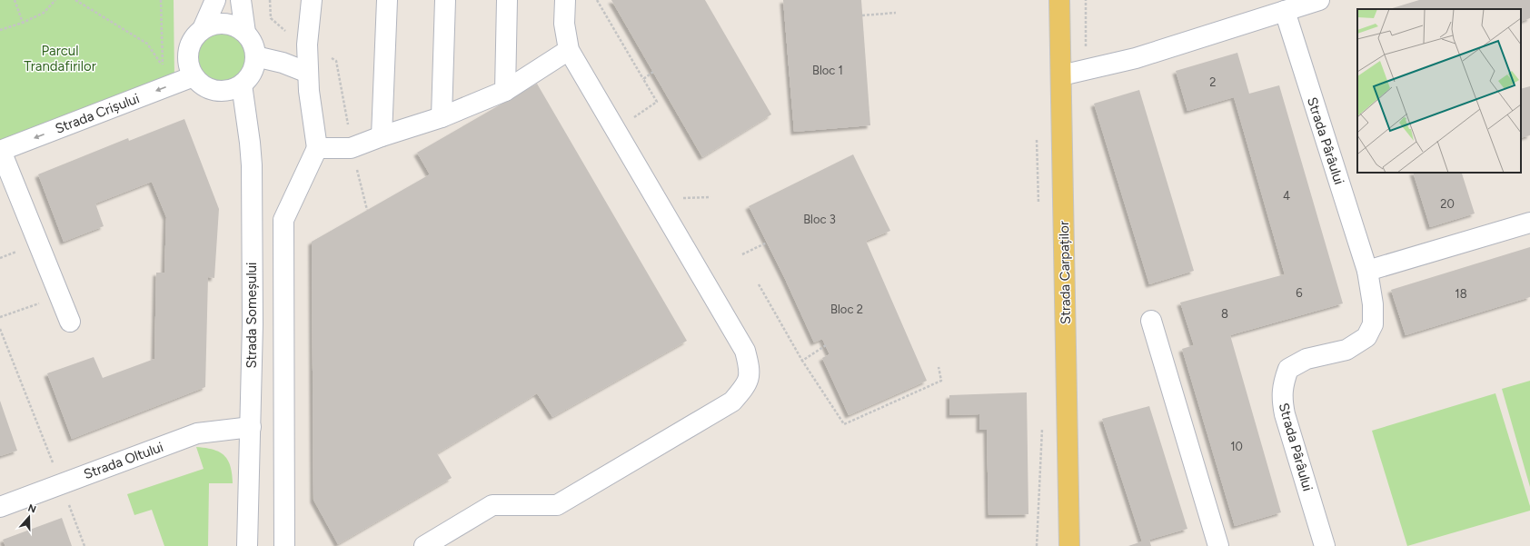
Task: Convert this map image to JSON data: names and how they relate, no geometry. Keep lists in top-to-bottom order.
{
  "streets": {
    "main road": ["Strada Carpaților"],
    "street": [
      "Strada Crișului",
      "Strada Pârâului",
      "Strada Someșului",
      "Strada Oltului"
    ]
  },
  "crossings": [
    ["Strada Crișului", "Strada Someșului"],
    ["Strada Someșului", "Strada Oltului"]
  ],
  "one_way": ["Strada Crișului"],
  "parks": ["Parcul Trandafirilor"],
  "house_numbers": [
    "Bloc 1",
    "2",
    "4",
    "20",
    "Bloc 3",
    "6",
    "18",
    "Bloc 2",
    "8",
    "10"
  ],
  "north": "top"
}
